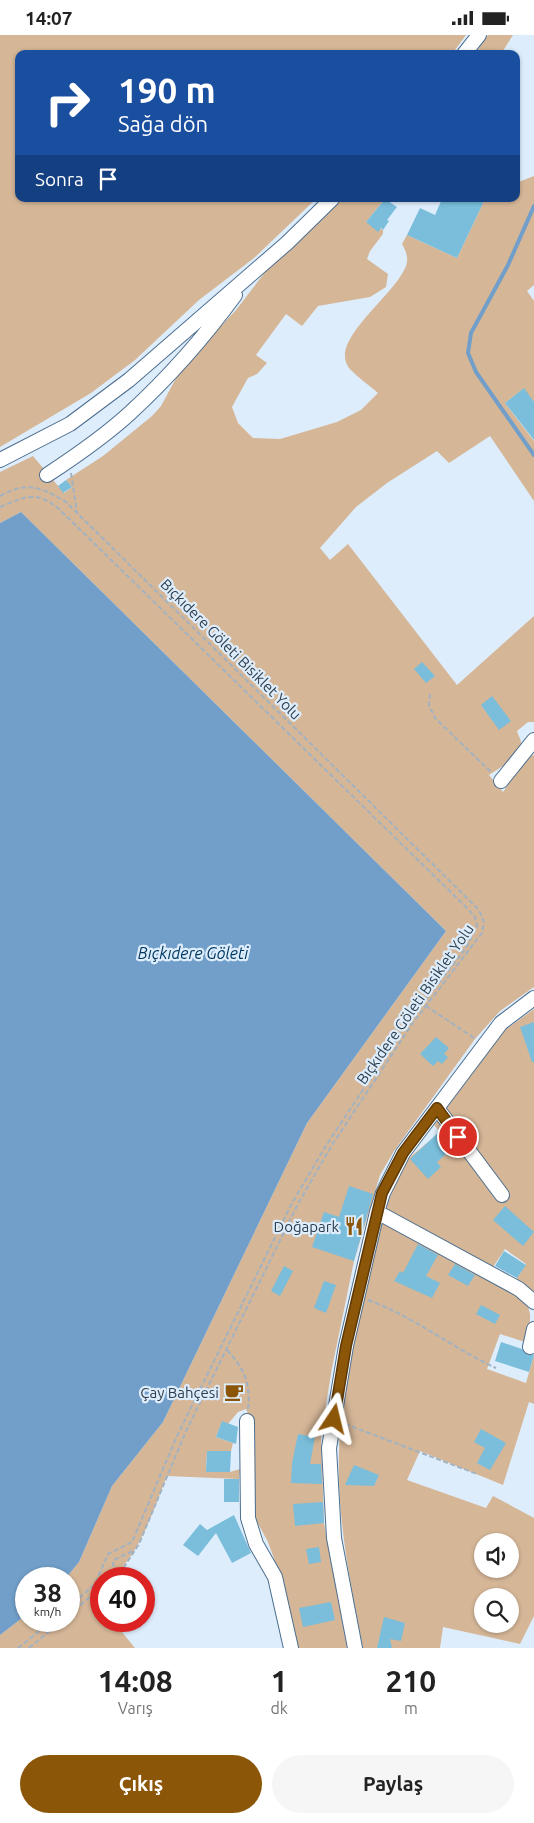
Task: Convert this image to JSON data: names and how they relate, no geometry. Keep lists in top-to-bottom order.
{
  "streets": {
    "path": ["Bıçkıdere Göleti Bisiklet Yolu"]
  },
  "water": ["Bıçkıdere Göleti"],
  "places": {
    "restaurant": ["Doğapark"],
    "cafe": ["Çay Bahçesi"]
  },
  "page": {
    "status": "14:07",
    "turn": ["190 m", "Sağa dön"],
    "then": "Sonra",
    "speed": "38 km/h",
    "limit": "40",
    "eta": [
      "14:08",
      "Varış",
      "1",
      "dk",
      "210",
      "m"
    ],
    "buttons": ["Çıkış", "Paylaş"]
  }
}
